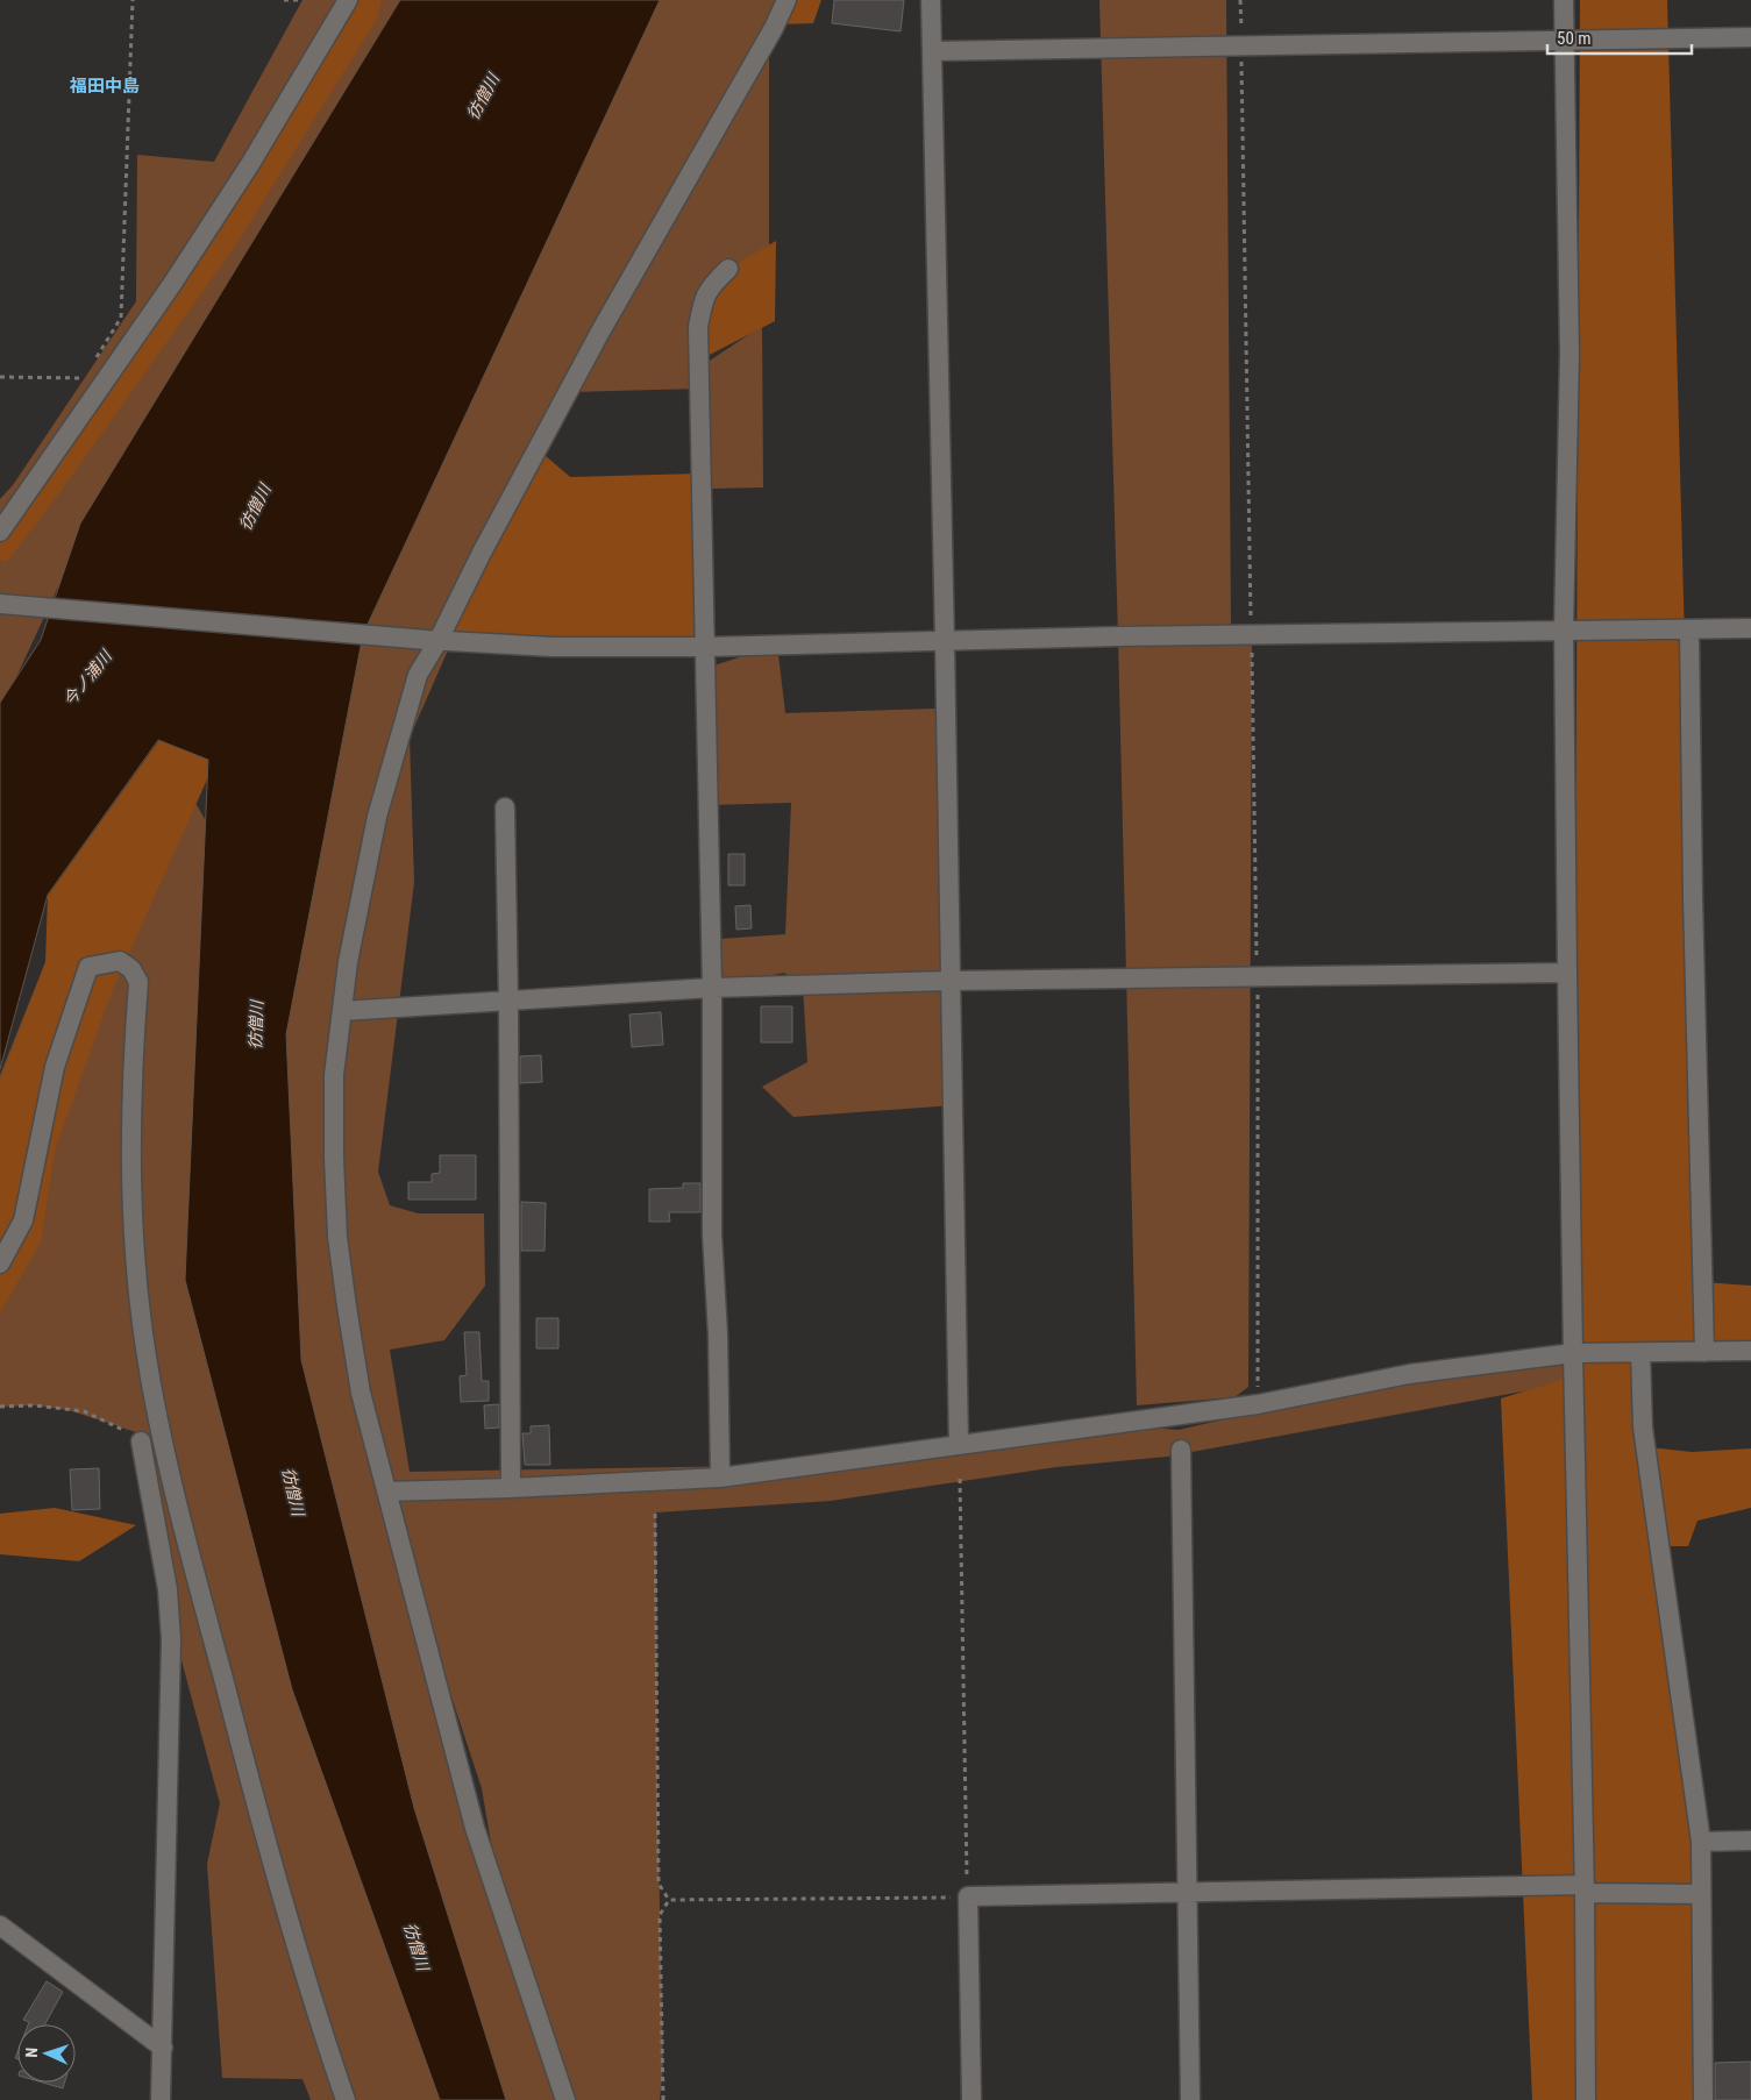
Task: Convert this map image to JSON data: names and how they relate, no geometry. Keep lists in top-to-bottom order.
{
  "districts": ["福田中島"],
  "water": ["彷僧川", "今ノ浦川"],
  "scale_bar": "50 m",
  "north": "left"
}
